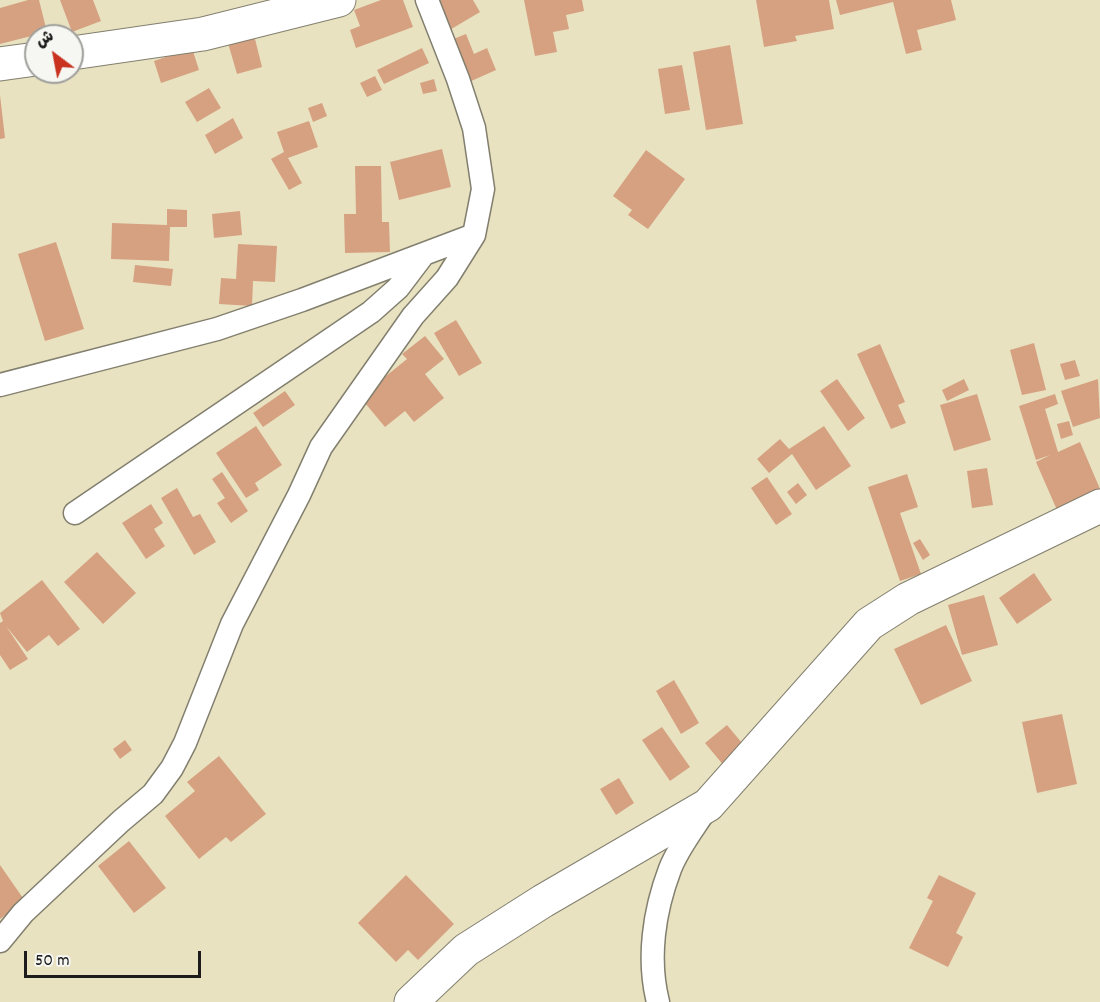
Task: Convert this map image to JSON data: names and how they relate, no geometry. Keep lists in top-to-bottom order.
{
  "scale_bar": "50 m",
  "north": "top left"
}
